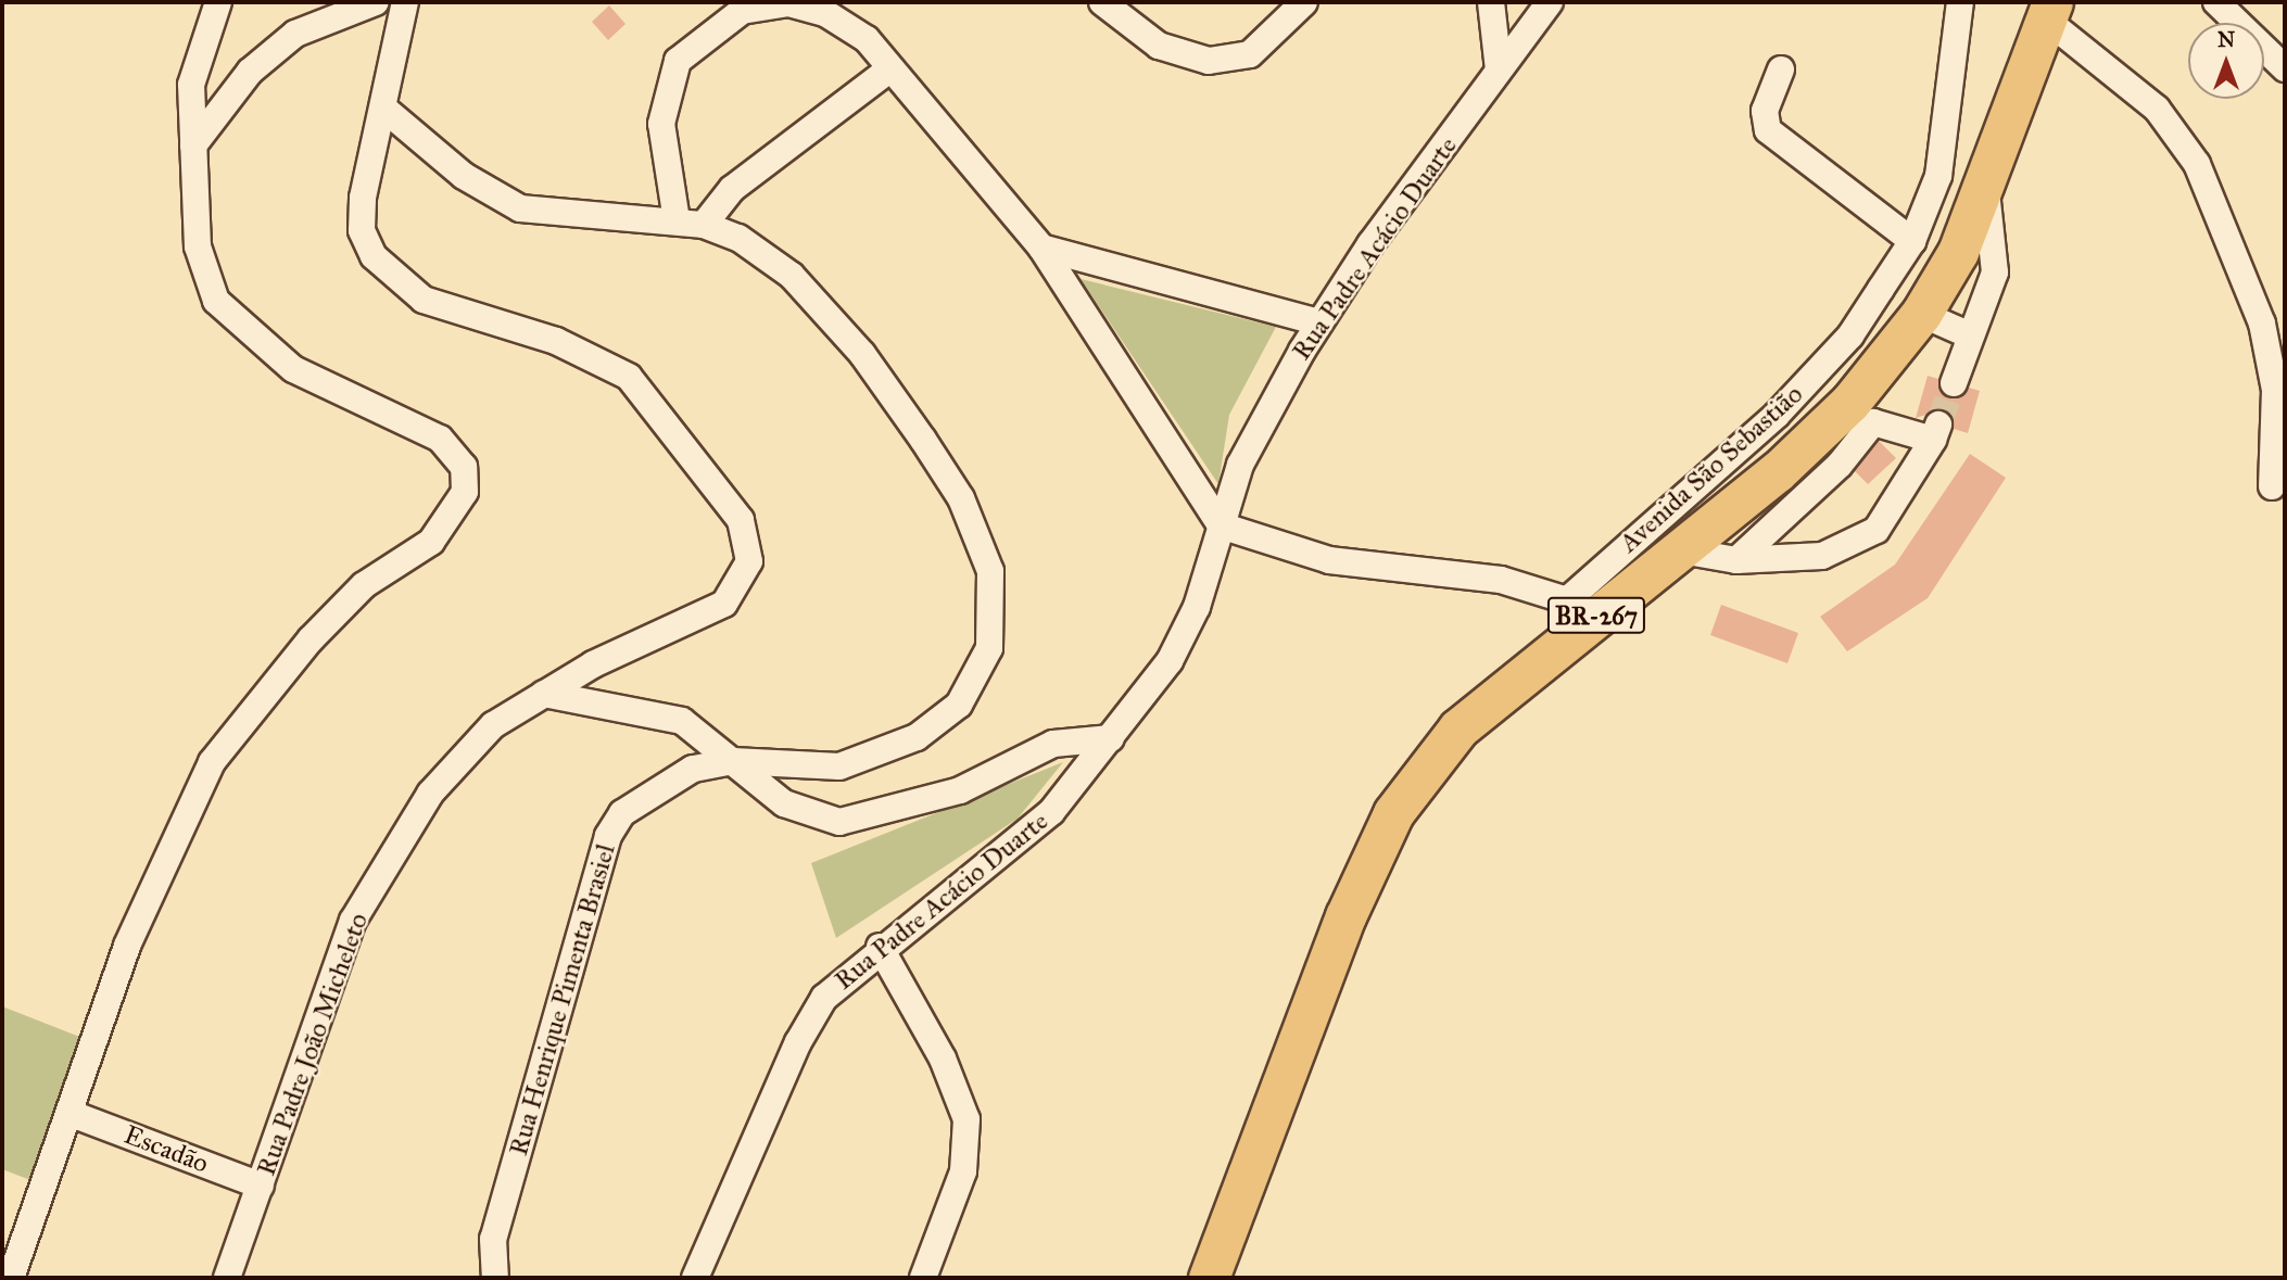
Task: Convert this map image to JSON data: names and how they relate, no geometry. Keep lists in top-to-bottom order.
{
  "streets": {
    "highway": ["BR-267"],
    "street": [
      "Rua Padre Acácio Duarte",
      "Avenida São Sebastião",
      "Rua Henrique Pimenta Brasiel",
      "Rua Padre João Micheleto",
      "Escadão"
    ]
  },
  "crossings": [
    ["Avenida São Sebastião", "BR-267"],
    ["Rua Henrique Pimenta Brasiel", "Rua Padre João Micheleto"],
    ["Rua Padre João Micheleto", "Escadão"]
  ],
  "north": "top"
}
